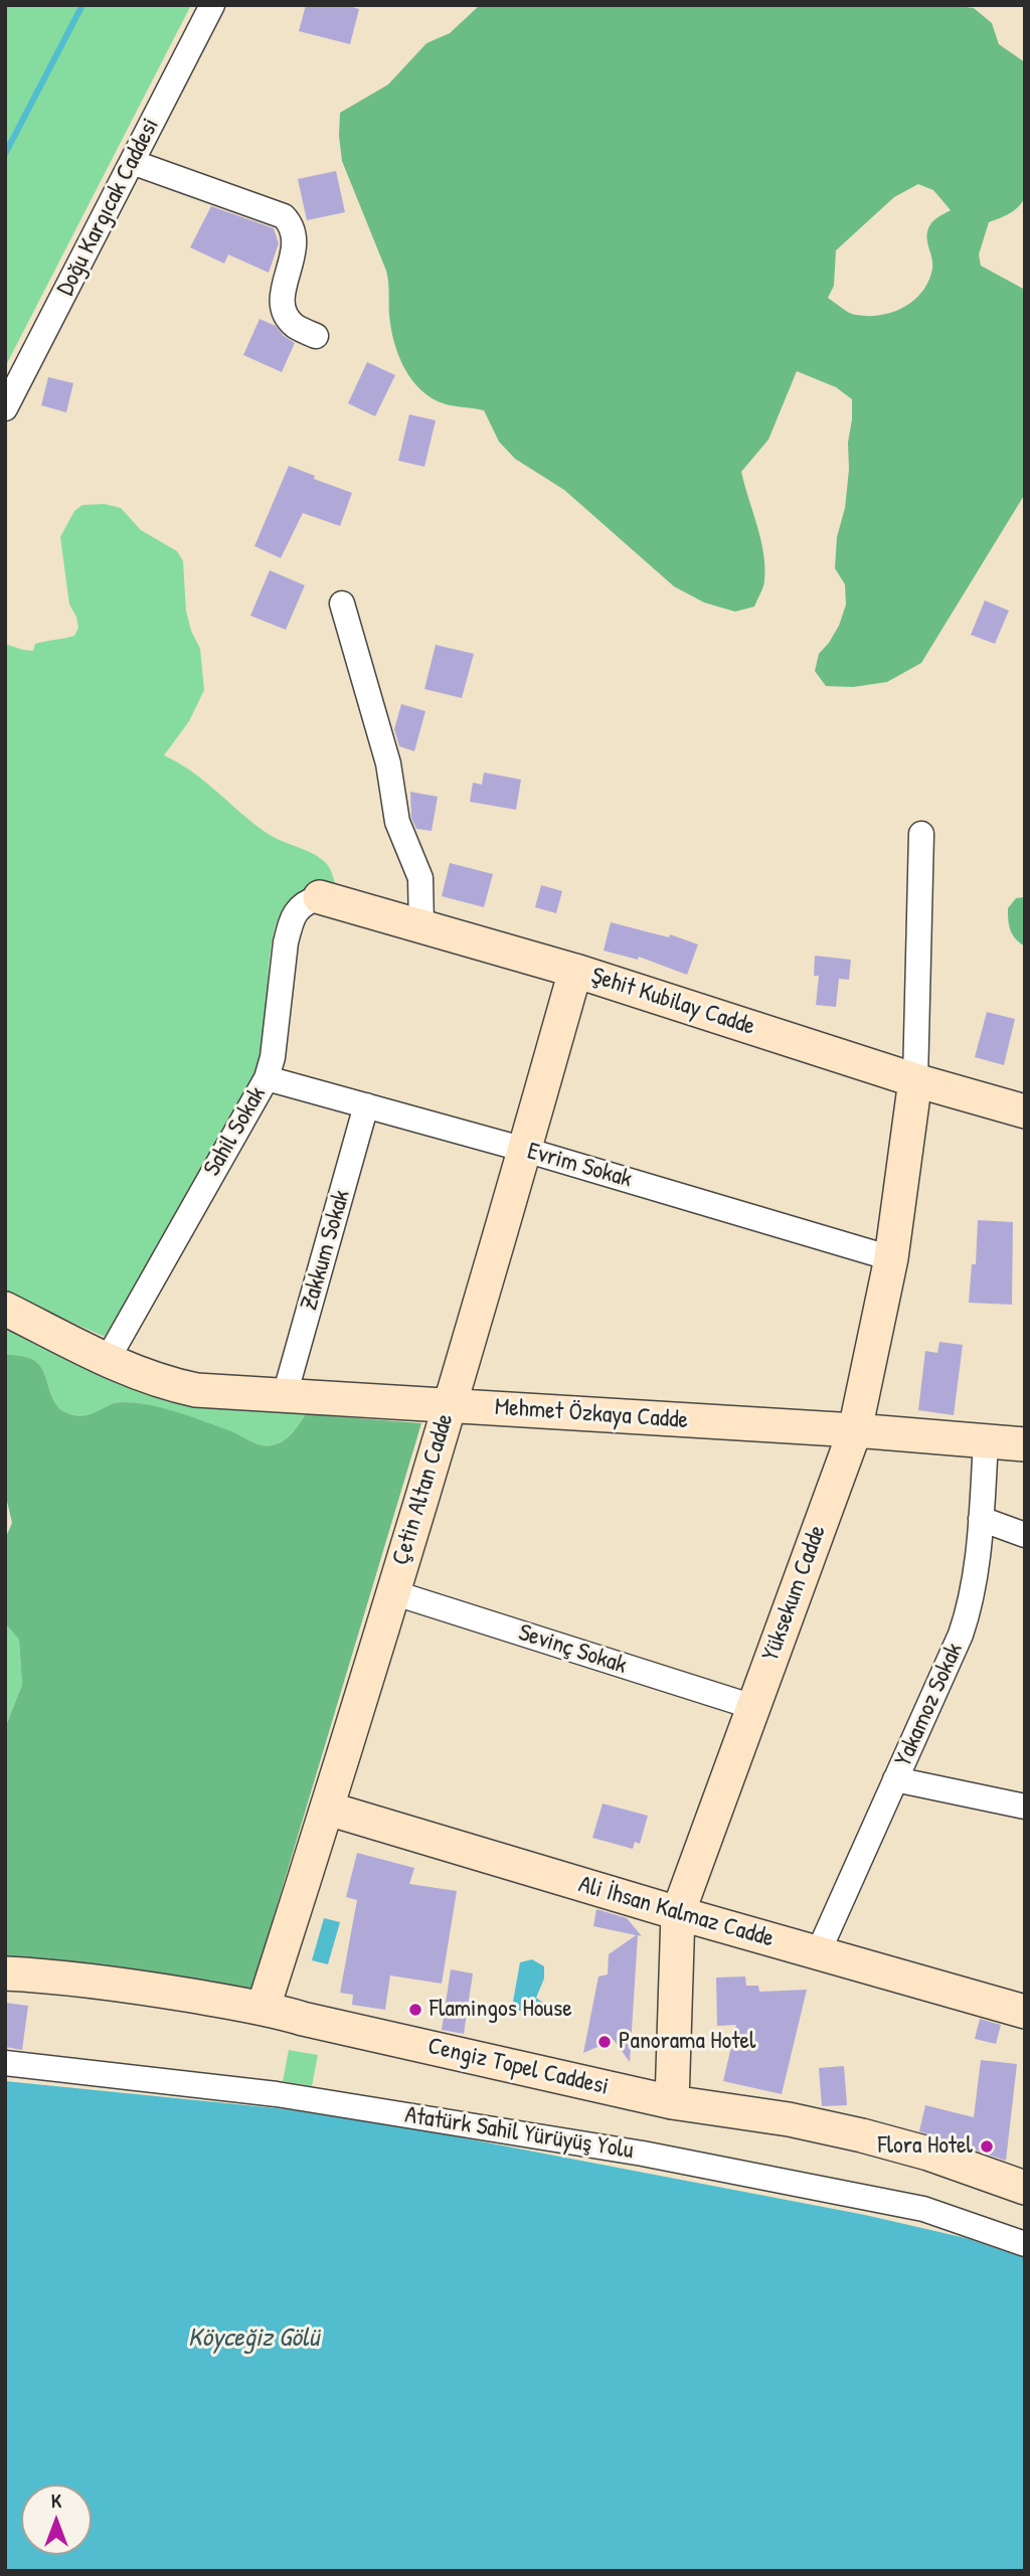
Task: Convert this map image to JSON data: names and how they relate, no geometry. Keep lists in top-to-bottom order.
{
  "streets": {
    "street": [
      "Doğu Kargıcak Caddesi",
      "Şehit Kubilay Cadde",
      "Sahil Sokak",
      "Evrim Sokak",
      "Zakkum Sokak",
      "Mehmet Özkaya Cadde",
      "Çetin Altan Cadde",
      "Yüksekum Cadde",
      "Sevinç Sokak",
      "Yakamoz Sokak",
      "Ali İhsan Kalmaz Cadde",
      "Cengiz Topel Caddesi",
      "Atatürk Sahil Yürüyüş Yolu"
    ]
  },
  "crossings": [
    ["Şehit Kubilay Cadde", "Sahil Sokak"],
    ["Şehit Kubilay Cadde", "Çetin Altan Cadde"],
    ["Şehit Kubilay Cadde", "Yüksekum Cadde"],
    ["Sahil Sokak", "Evrim Sokak"],
    ["Sahil Sokak", "Mehmet Özkaya Cadde"],
    ["Evrim Sokak", "Zakkum Sokak"],
    ["Evrim Sokak", "Çetin Altan Cadde"],
    ["Evrim Sokak", "Yüksekum Cadde"],
    ["Zakkum Sokak", "Mehmet Özkaya Cadde"],
    ["Mehmet Özkaya Cadde", "Çetin Altan Cadde"],
    ["Mehmet Özkaya Cadde", "Yüksekum Cadde"],
    ["Mehmet Özkaya Cadde", "Yakamoz Sokak"],
    ["Çetin Altan Cadde", "Sevinç Sokak"],
    ["Çetin Altan Cadde", "Ali İhsan Kalmaz Cadde"],
    ["Çetin Altan Cadde", "Cengiz Topel Caddesi"],
    ["Yüksekum Cadde", "Sevinç Sokak"],
    ["Yüksekum Cadde", "Ali İhsan Kalmaz Cadde"],
    ["Yüksekum Cadde", "Cengiz Topel Caddesi"],
    ["Yakamoz Sokak", "Ali İhsan Kalmaz Cadde"]
  ],
  "water": ["Köyceğiz Gölü"],
  "places": ["Flamingos House", "Panorama Hotel", "Flora Hotel"],
  "north": "top"
}
